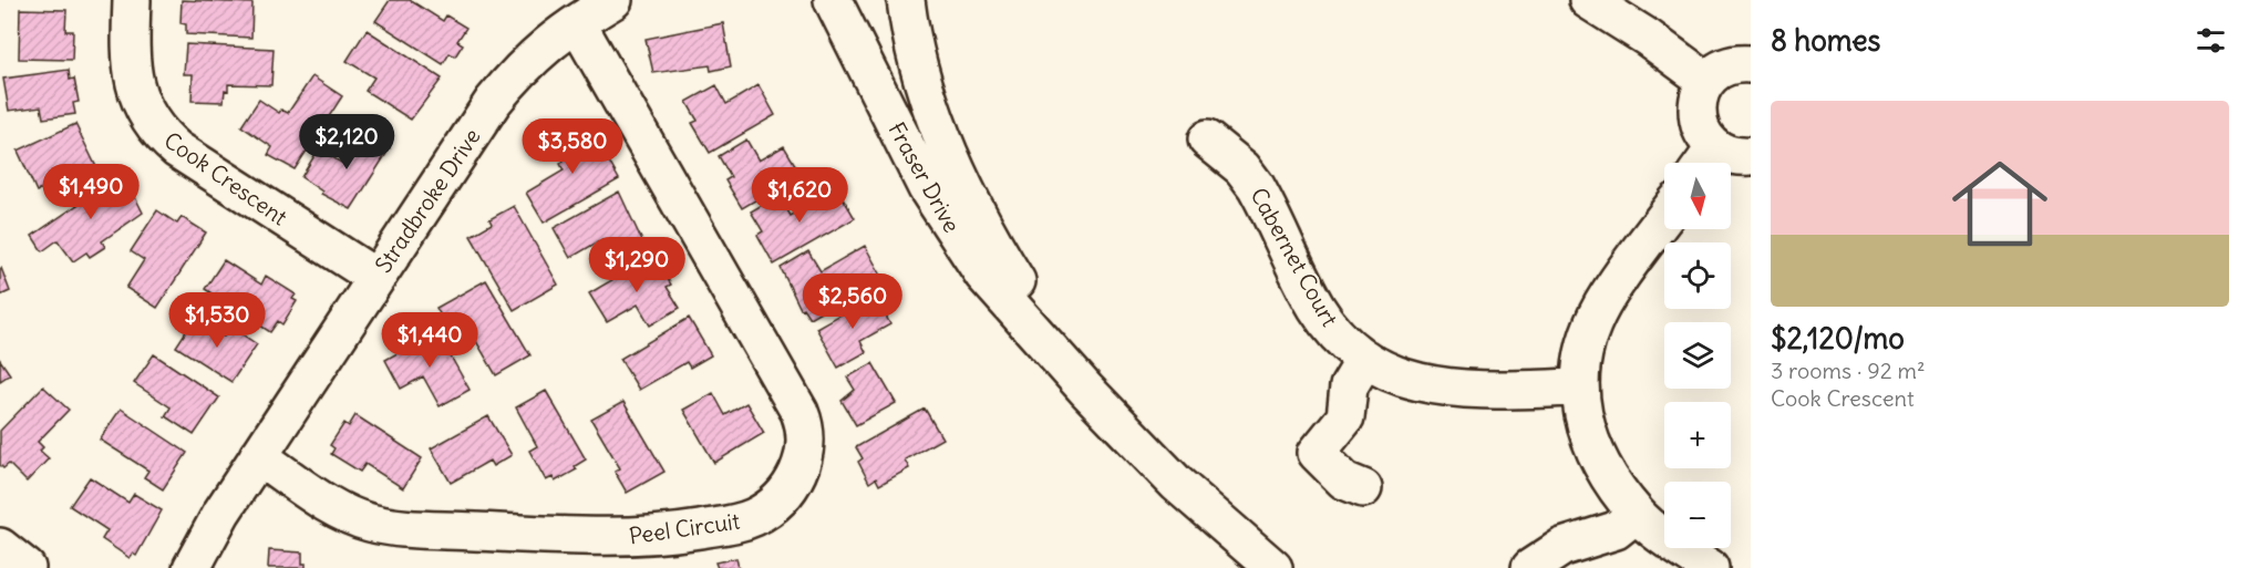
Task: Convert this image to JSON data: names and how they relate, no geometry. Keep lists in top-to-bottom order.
{
  "streets": {
    "street": [
      "Fraser Drive",
      "Cook Crescent",
      "Stradbroke Drive",
      "Cabernet Court",
      "Peel Circuit"
    ]
  },
  "crossings": [
    ["Cook Crescent", "Stradbroke Drive"],
    ["Stradbroke Drive", "Peel Circuit"]
  ],
  "north": "bottom",
  "page": {
    "heading": "8 homes",
    "list": [
      {
        "name": "$2,120/mo",
        "note": "3 rooms · 92 m² · Cook Crescent"
      }
    ],
    "price": [
      "$2,120",
      "$3,580",
      "$1,490",
      "$1,620",
      "$1,290",
      "$2,560",
      "$1,530",
      "$1,440"
    ],
    "map_buttons": ["+", "−"]
  }
}
